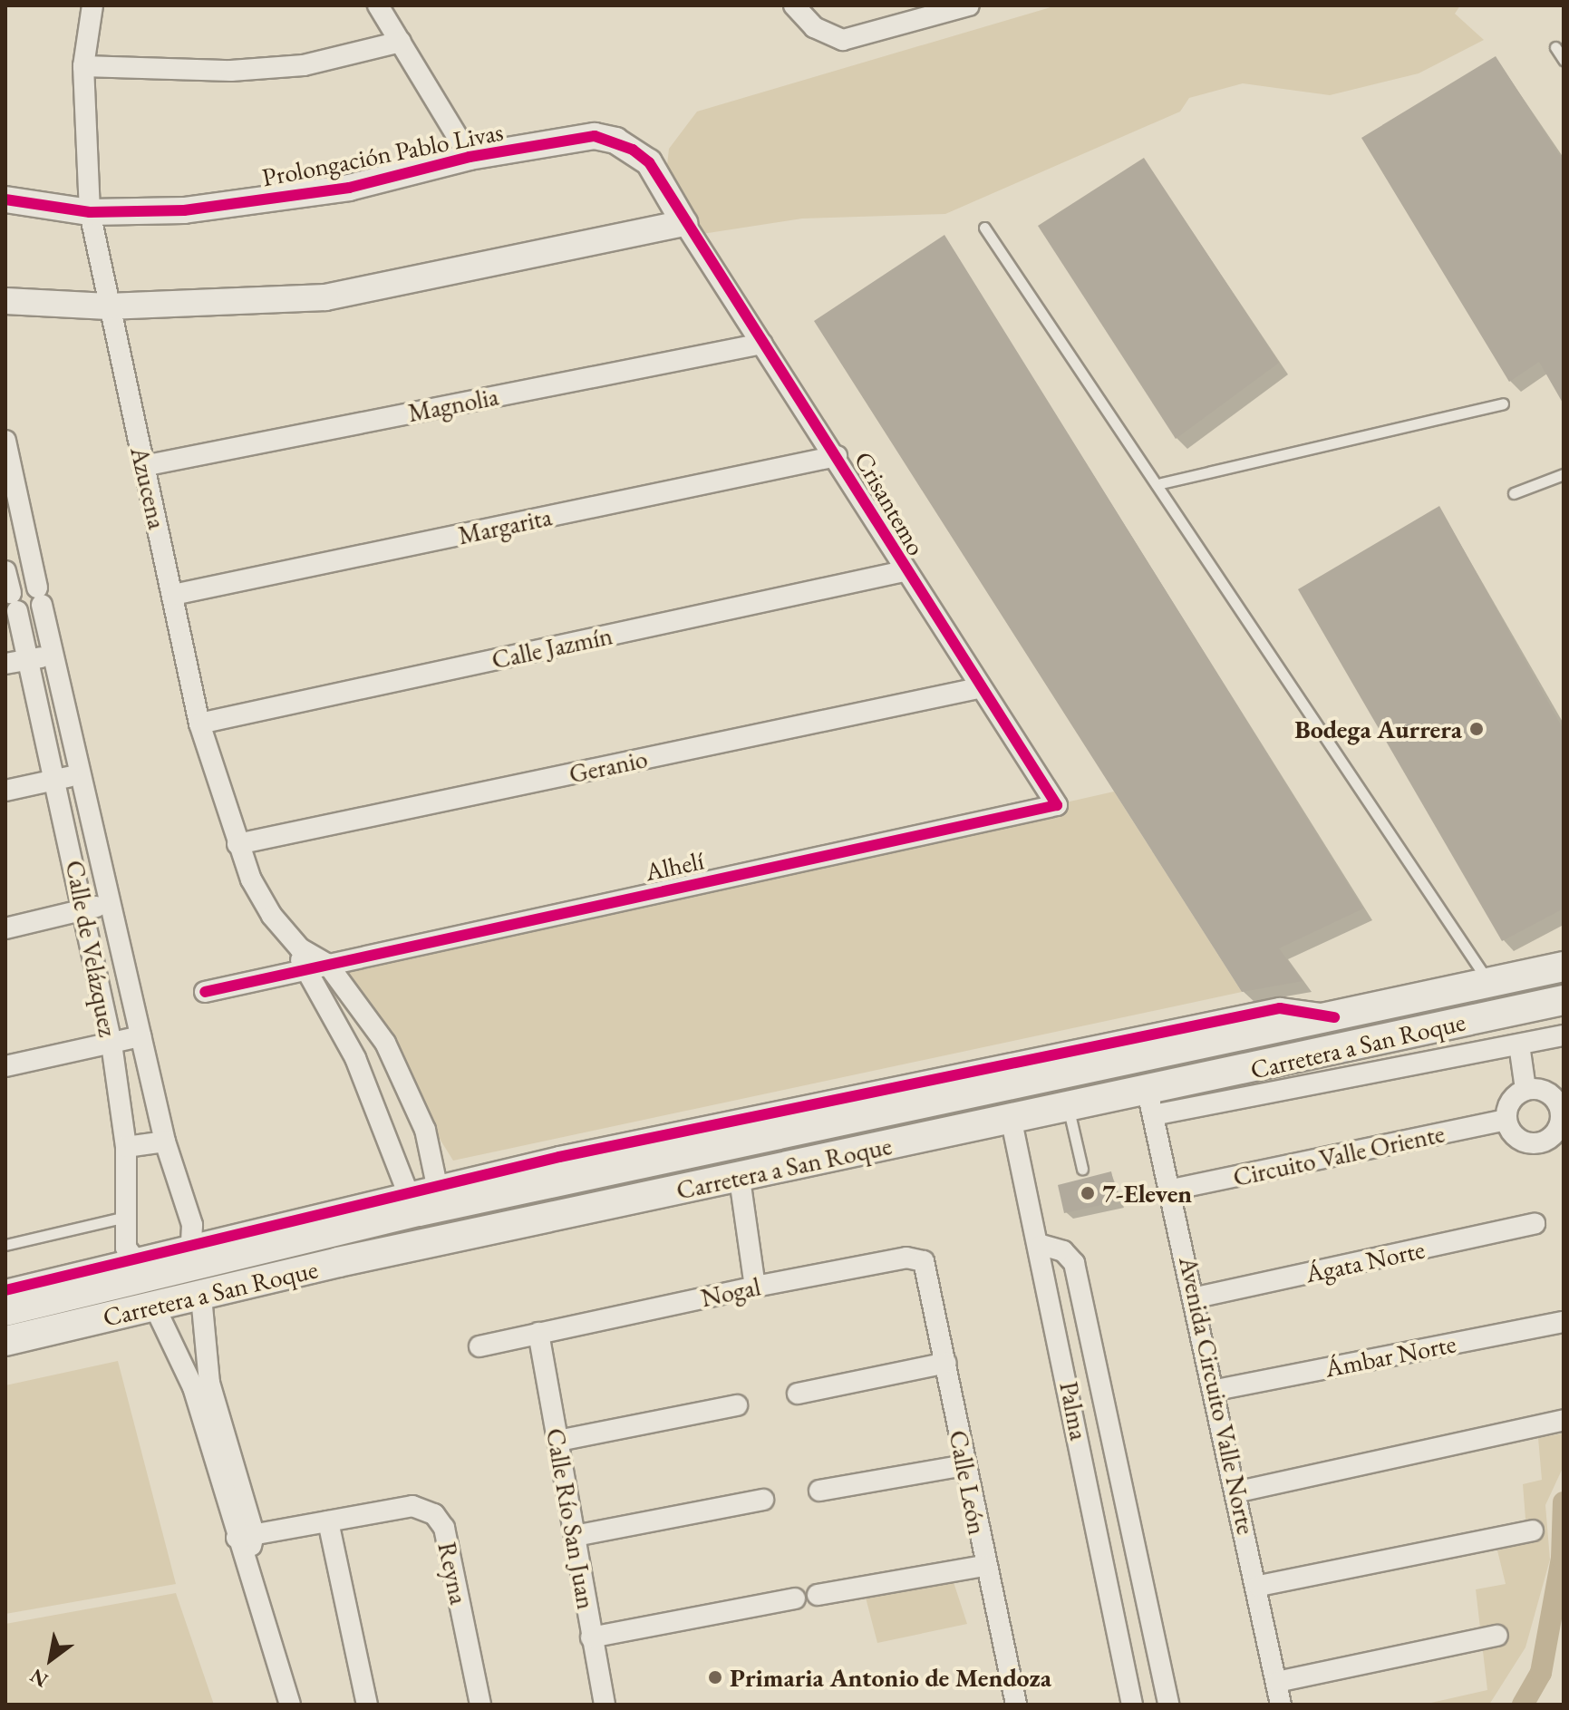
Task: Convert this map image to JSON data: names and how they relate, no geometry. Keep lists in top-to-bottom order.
{
  "streets": {
    "main road": ["Carretera a San Roque"],
    "street": [
      "Prolongación Pablo Livas",
      "Magnolia",
      "Azucena",
      "Crisantemo",
      "Margarita",
      "Calle Jazmín",
      "Geranio",
      "Alhelí",
      "Calle de Velázquez",
      "Circuito Valle Oriente",
      "Ágata Norte",
      "Nogal",
      "Ámbar Norte",
      "Avenida Circuito Valle Norte",
      "Palma",
      "Calle León",
      "Calle Río San Juan",
      "Reyna"
    ]
  },
  "crossings": [
    ["Prolongación Pablo Livas", "Azucena"],
    ["Prolongación Pablo Livas", "Crisantemo"],
    ["Magnolia", "Azucena"],
    ["Magnolia", "Crisantemo"],
    ["Azucena", "Margarita"],
    ["Azucena", "Calle Jazmín"],
    ["Azucena", "Geranio"],
    ["Azucena", "Alhelí"],
    ["Crisantemo", "Margarita"],
    ["Crisantemo", "Calle Jazmín"],
    ["Crisantemo", "Geranio"],
    ["Crisantemo", "Alhelí"],
    ["Calle de Velázquez", "Carretera a San Roque"],
    ["Carretera a San Roque", "Avenida Circuito Valle Norte"],
    ["Carretera a San Roque", "Palma"],
    ["Circuito Valle Oriente", "Avenida Circuito Valle Norte"],
    ["Ágata Norte", "Avenida Circuito Valle Norte"],
    ["Nogal", "Calle León"],
    ["Nogal", "Calle Río San Juan"],
    ["Ámbar Norte", "Avenida Circuito Valle Norte"]
  ],
  "places": ["Bodega Aurrera", "7-Eleven", "Primaria Antonio de Mendoza"],
  "north": "bottom left"
}
